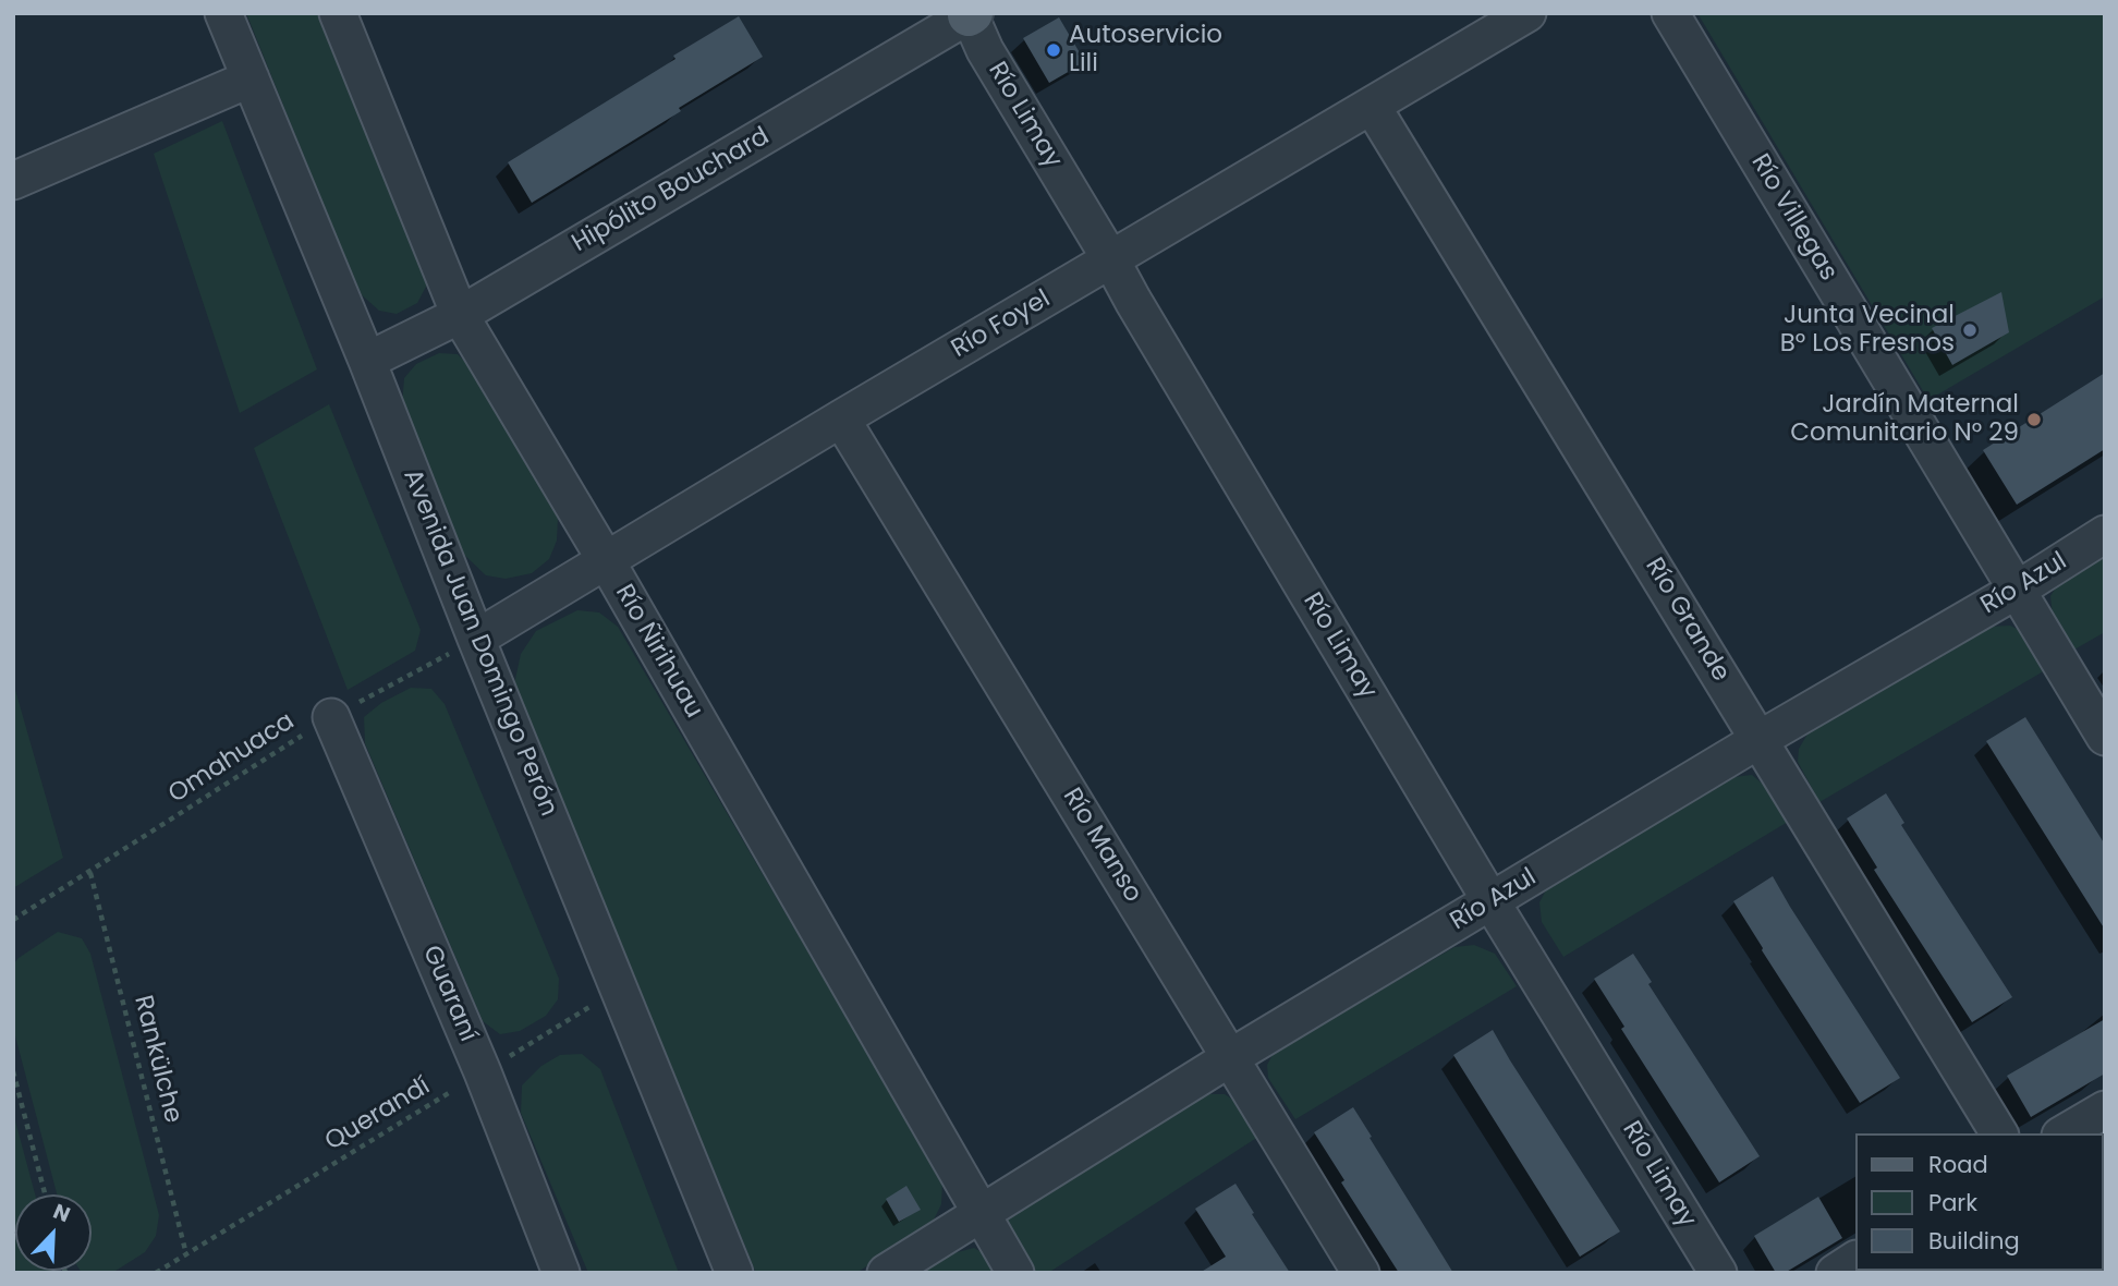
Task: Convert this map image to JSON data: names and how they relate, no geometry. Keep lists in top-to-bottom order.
{
  "streets": {
    "street": [
      "Río Limay",
      "Hipólito Bouchard",
      "Río Villegas",
      "Río Foyel",
      "Río Azul",
      "Río Grande",
      "Avenida Juan Domingo Perón",
      "Río Ñirihuau",
      "Río Manso",
      "Guaraní"
    ],
    "path": ["Omahuaca", "Rankülche", "Querandí"]
  },
  "crossings": [
    ["Río Limay", "Hipólito Bouchard"],
    ["Río Limay", "Río Foyel"],
    ["Río Limay", "Río Azul"],
    ["Hipólito Bouchard", "Avenida Juan Domingo Perón"],
    ["Hipólito Bouchard", "Río Ñirihuau"],
    ["Río Villegas", "Río Azul"],
    ["Río Foyel", "Río Grande"],
    ["Río Foyel", "Avenida Juan Domingo Perón"],
    ["Río Foyel", "Río Ñirihuau"],
    ["Río Foyel", "Omahuaca"],
    ["Río Foyel", "Río Manso"],
    ["Río Azul", "Río Grande"],
    ["Río Azul", "Río Ñirihuau"],
    ["Río Azul", "Río Manso"],
    ["Avenida Juan Domingo Perón", "Omahuaca"],
    ["Avenida Juan Domingo Perón", "Querandí"],
    ["Omahuaca", "Guaraní"],
    ["Omahuaca", "Rankülche"],
    ["Guaraní", "Querandí"],
    ["Rankülche", "Querandí"]
  ],
  "places": ["Autoservicio Lili", "Junta Vecinal B° Los Fresnos", "Jardín Maternal Comunitario N° 29"],
  "legend": ["Road", "Park", "Building"],
  "north": "top right"
}
